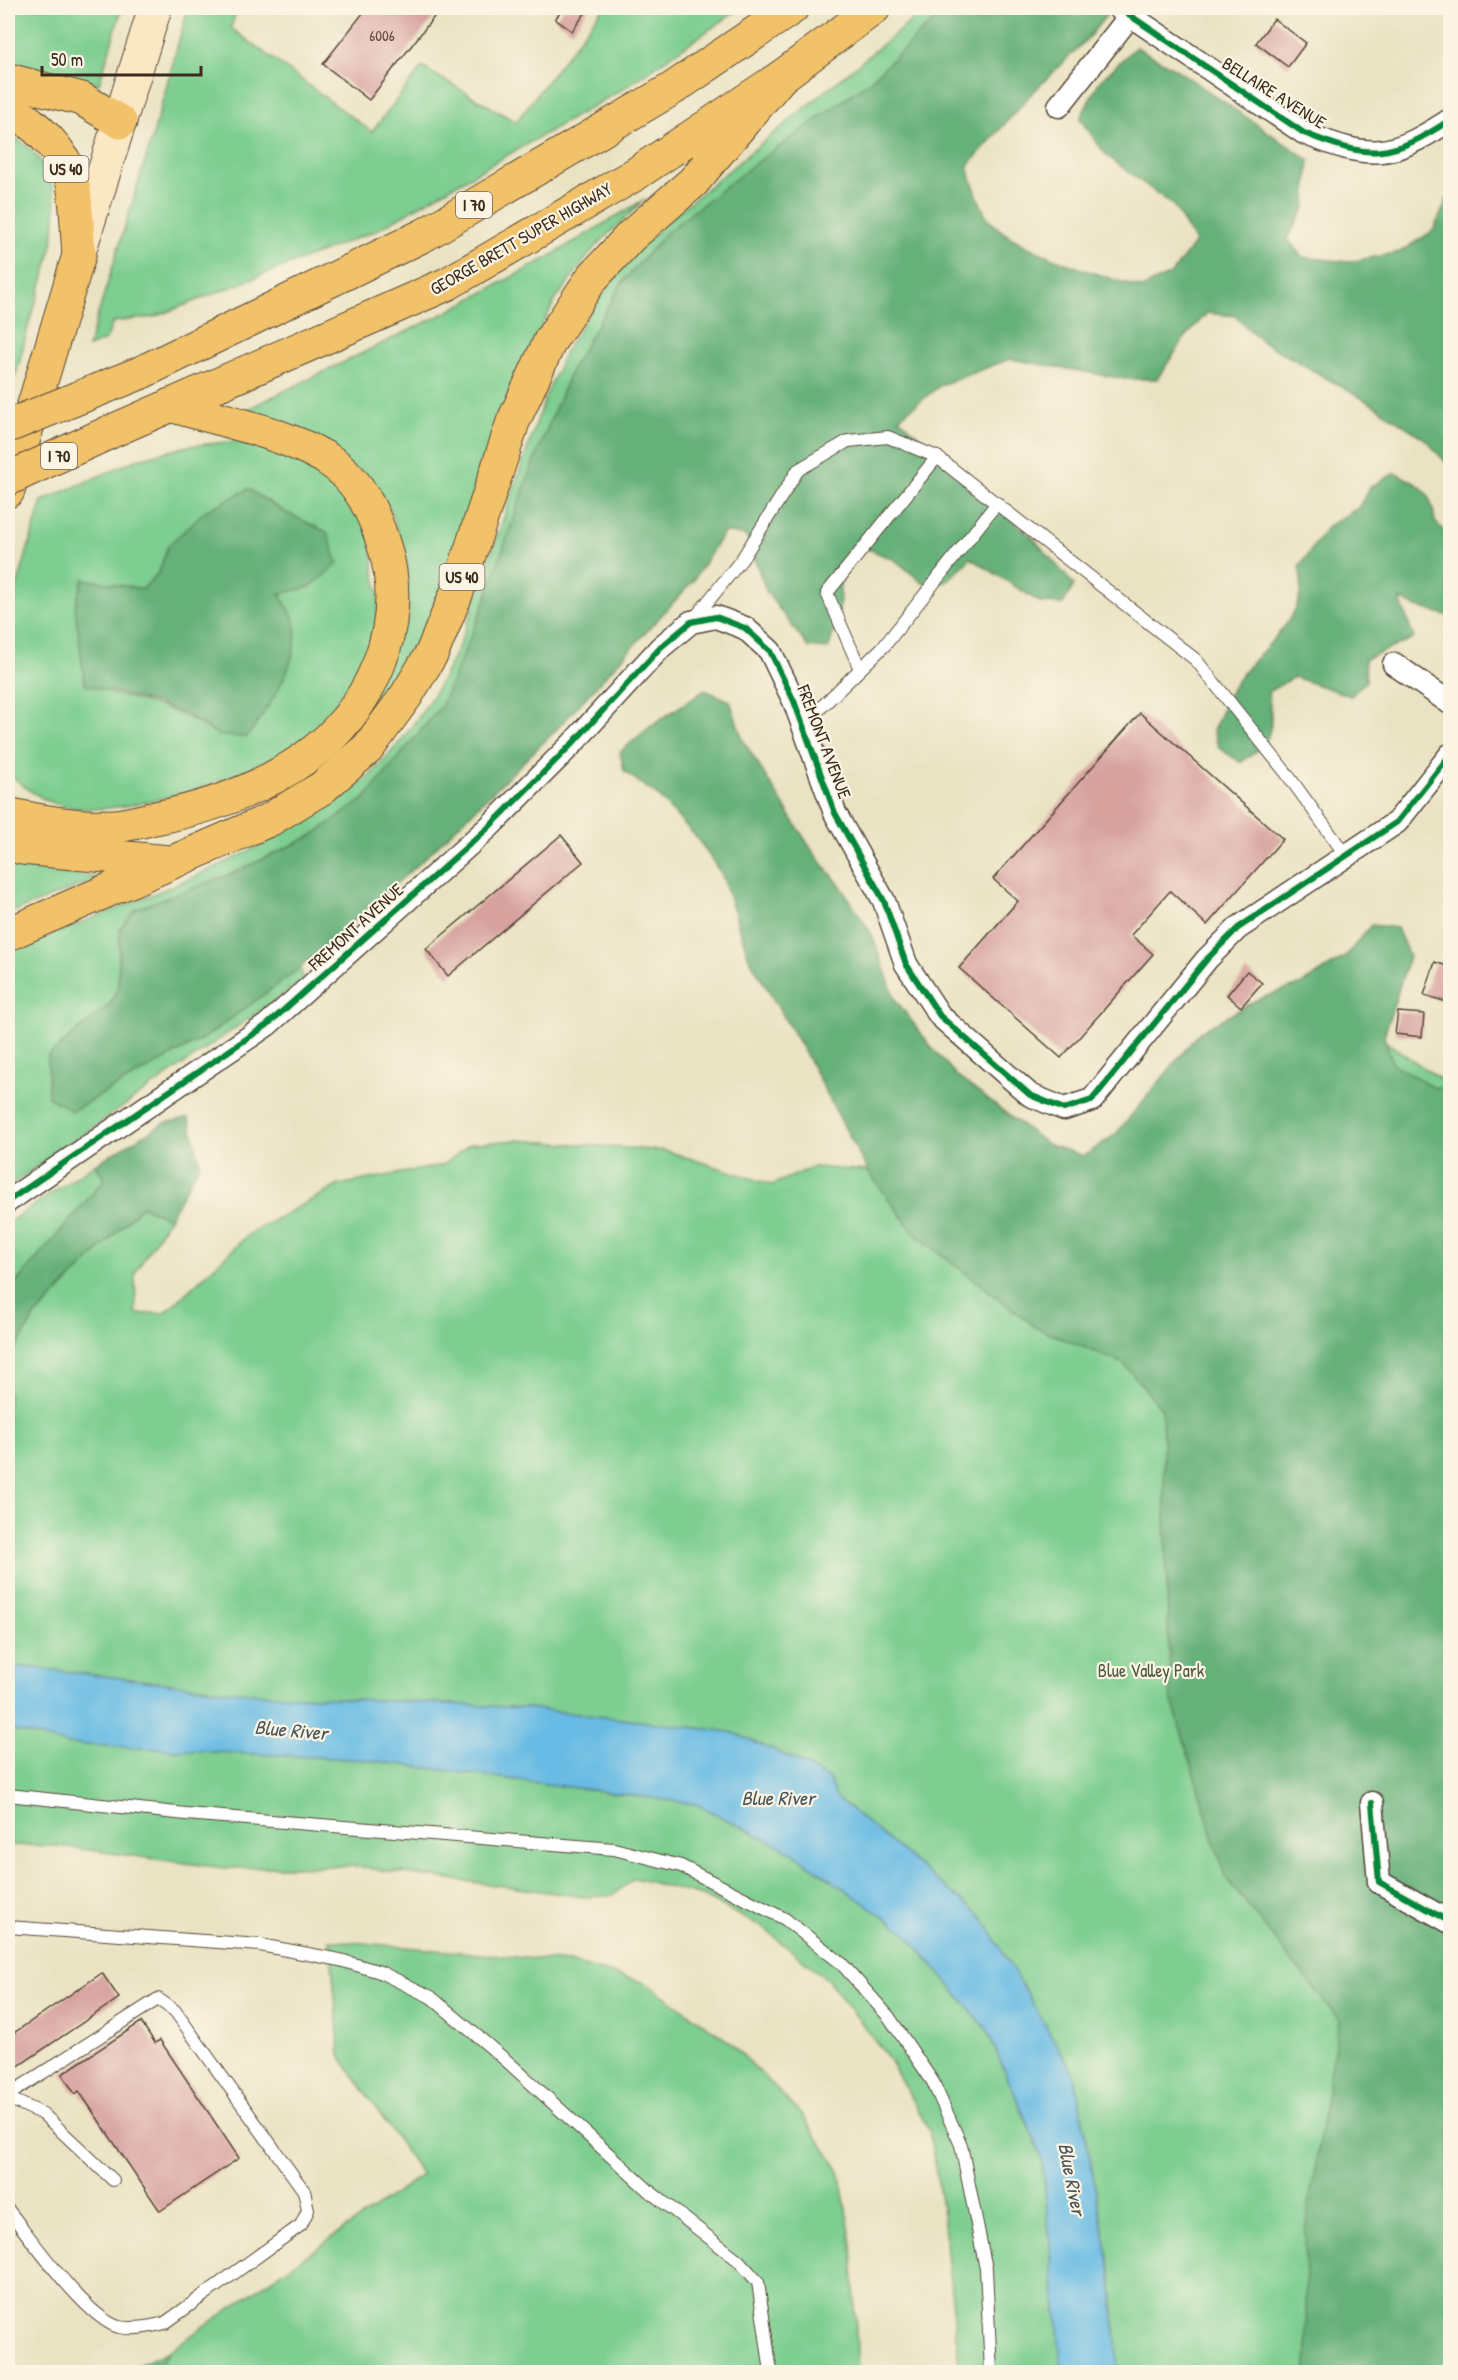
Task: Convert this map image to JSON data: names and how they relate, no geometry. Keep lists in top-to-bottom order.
{
  "streets": {
    "main road": ["US 40", "I 70", "GEORGE BRETT SUPER HIGHWAY"],
    "street": ["BELLAIRE AVENUE", "FREMONT AVENUE"]
  },
  "crossings": [
    ["US 40", "GEORGE BRETT SUPER HIGHWAY"]
  ],
  "water": ["Blue River"],
  "parks": ["Blue Valley Park"],
  "house_numbers": ["6006"],
  "scale_bar": "50 m"
}
